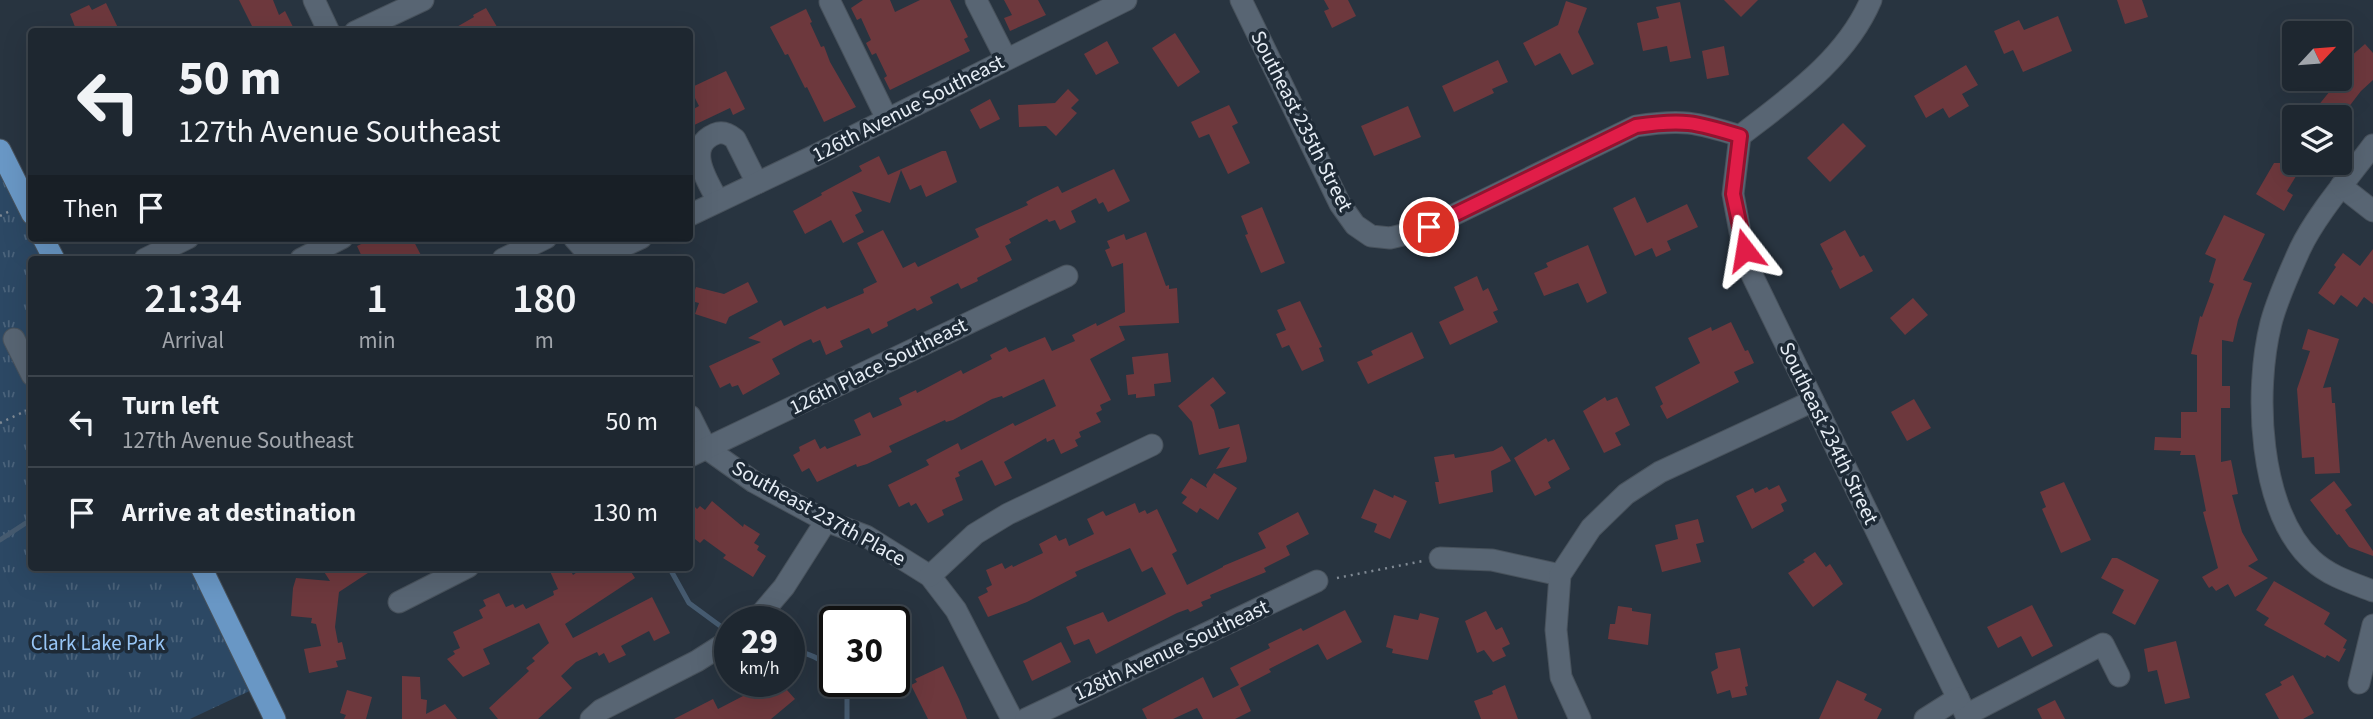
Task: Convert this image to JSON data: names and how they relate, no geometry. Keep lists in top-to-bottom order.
{
  "streets": {
    "street": [
      "126th Avenue Southeast",
      "Southeast 235th Street",
      "126th Place Southeast",
      "Southeast 234th Street",
      "Southeast 237th Place",
      "128th Avenue Southeast"
    ]
  },
  "crossings": [
    ["Southeast 235th Street", "Southeast 234th Street"],
    ["126th Place Southeast", "Southeast 237th Place"]
  ],
  "parks": ["Clark Lake Park"],
  "north": "top right",
  "page": {
    "turn": ["50 m", "127th Avenue Southeast"],
    "then": "Then",
    "eta": [
      "21:34",
      "Arrival",
      "1",
      "min",
      "180",
      "m"
    ],
    "list": [
      {
        "name": "Turn left",
        "note": "127th Avenue Southeast",
        "value": "50 m"
      },
      {
        "name": "Arrive at destination",
        "value": "130 m"
      }
    ],
    "speed": "29 km/h",
    "limit": "30"
  }
}
